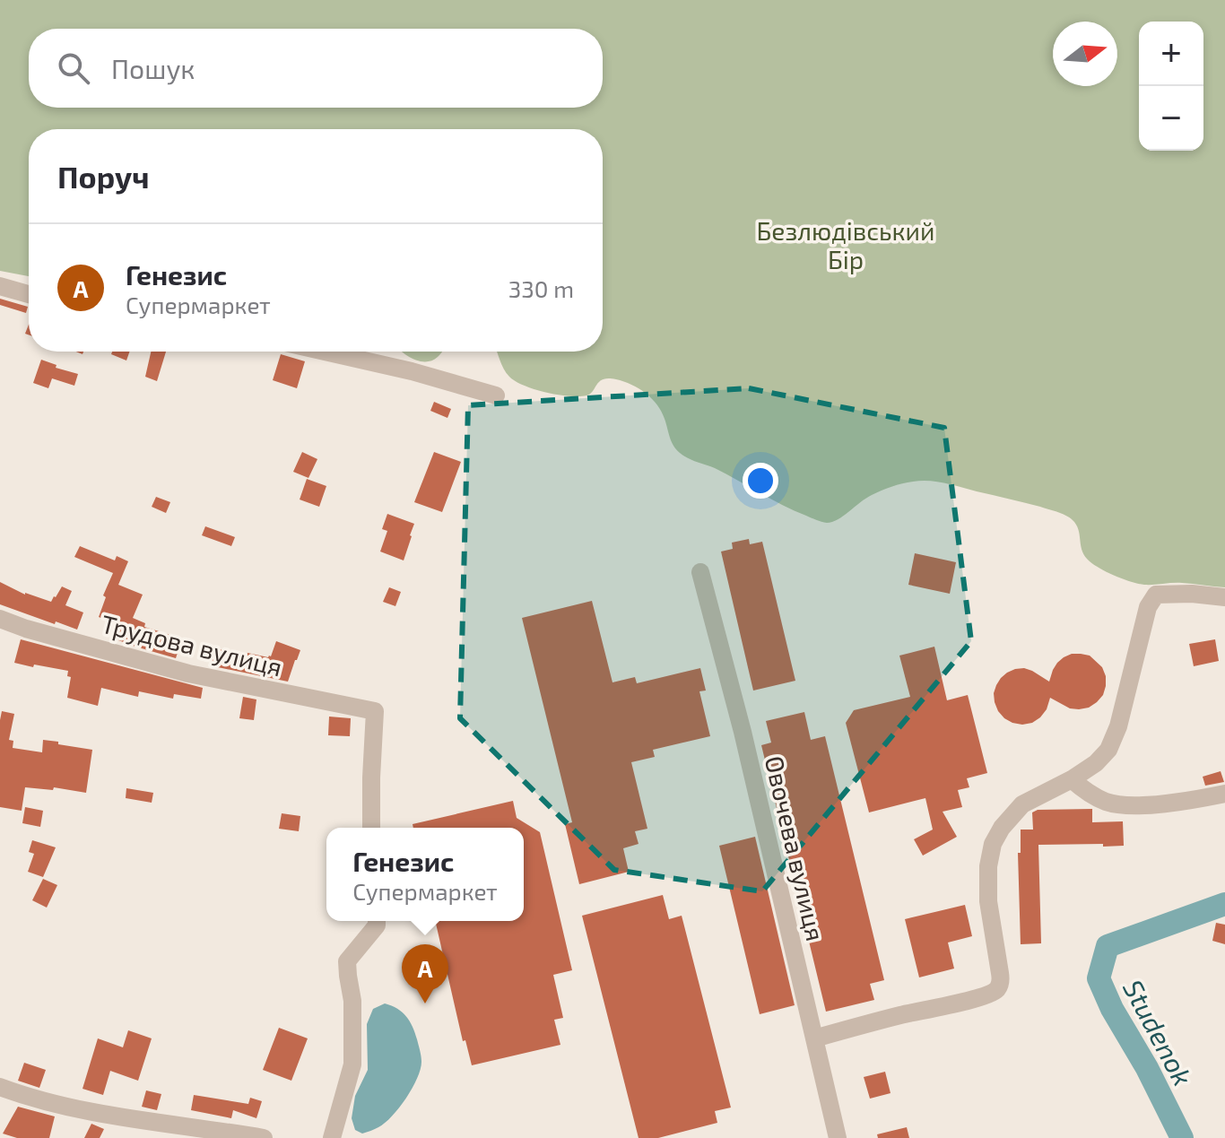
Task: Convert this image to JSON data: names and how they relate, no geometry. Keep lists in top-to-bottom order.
{
  "streets": {
    "street": ["Трудова вулиця", "Овочева вулиця"]
  },
  "water": ["Studenok"],
  "parks": ["Безлюдівський Бір"],
  "north": "right",
  "page": {
    "map_buttons": ["+", "−"],
    "search": "Пошук",
    "heading": "Поруч",
    "list": [
      {
        "mark": "A",
        "name": "Генезис",
        "note": "Супермаркет",
        "value": "330 m"
      }
    ],
    "popup": ["Генезис", "Супермаркет"],
    "pins": "A"
  }
}
